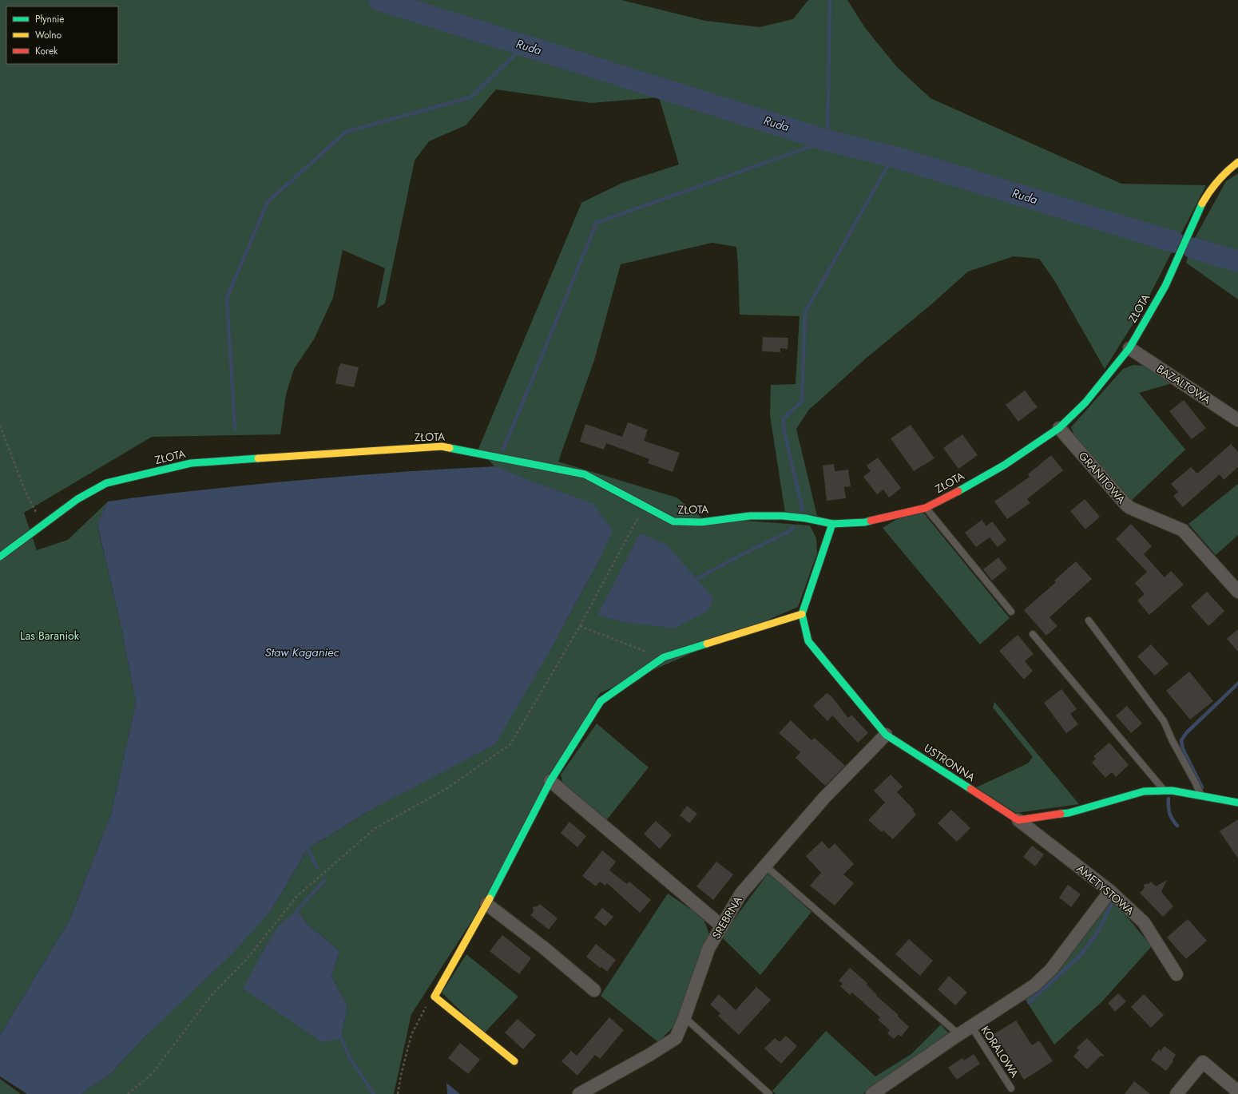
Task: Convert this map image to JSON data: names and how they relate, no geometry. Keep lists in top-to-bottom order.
{
  "streets": {
    "street": [
      "ZŁOTA",
      "BAZALTOWA",
      "GRANITOWA",
      "USTRONNA",
      "AMETYSTOWA",
      "SREBRNA"
    ],
    "lane": ["KORALOWA"]
  },
  "crossings": [
    ["ZŁOTA", "BAZALTOWA"],
    ["ZŁOTA", "GRANITOWA"],
    ["USTRONNA", "AMETYSTOWA"],
    ["USTRONNA", "SREBRNA"]
  ],
  "water": ["Ruda", "Staw Kaganiec"],
  "parks": ["Las Baraniok"],
  "legend": ["Płynnie", "Wolno", "Korek"]
}
